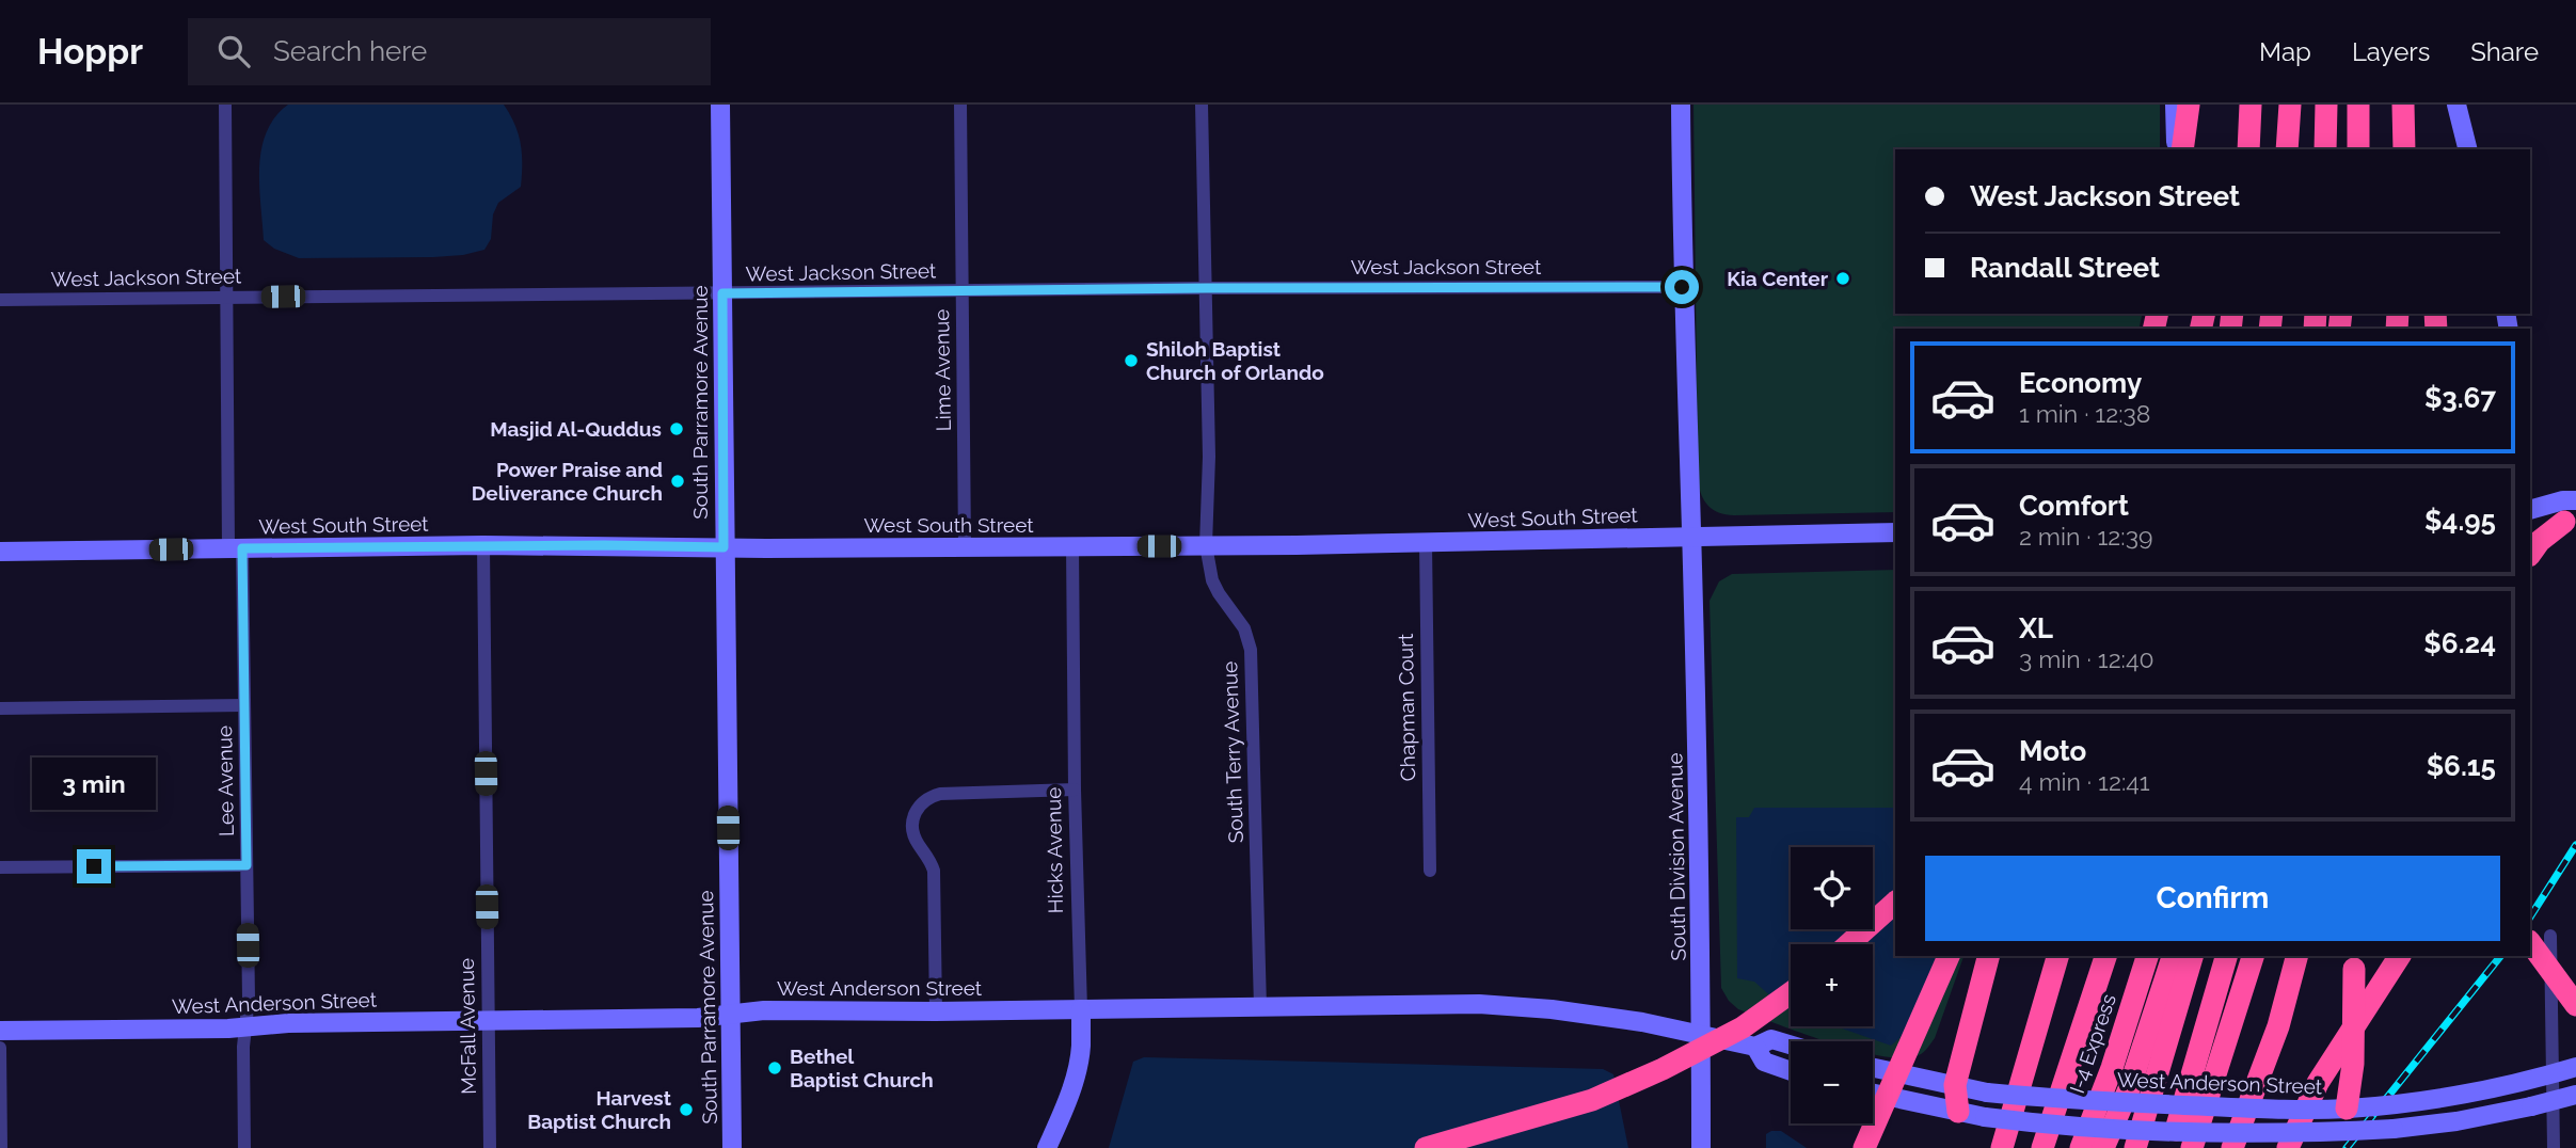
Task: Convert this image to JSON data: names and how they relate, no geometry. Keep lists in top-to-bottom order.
{
  "streets": {
    "highway": ["I-4 Express"],
    "main road": [
      "South Parramore Avenue",
      "West South Street",
      "Hicks Avenue",
      "South Division Avenue",
      "West Anderson Street"
    ],
    "street": [
      "West Jackson Street",
      "Lime Avenue",
      "Chapman Court",
      "South Terry Avenue",
      "Lee Avenue",
      "McFall Avenue"
    ]
  },
  "crossings": [
    ["West Jackson Street", "Lime Avenue"],
    ["West Jackson Street", "South Parramore Avenue"],
    ["West Jackson Street", "South Terry Avenue"],
    ["West Jackson Street", "Lee Avenue"],
    ["Lime Avenue", "West South Street"],
    ["South Parramore Avenue", "West South Street"],
    ["South Parramore Avenue", "West Anderson Street"],
    ["West South Street", "Chapman Court"],
    ["West South Street", "South Terry Avenue"],
    ["West South Street", "Lee Avenue"],
    ["West South Street", "Hicks Avenue"],
    ["West South Street", "South Division Avenue"],
    ["West South Street", "McFall Avenue"],
    ["South Terry Avenue", "West Anderson Street"],
    ["Lee Avenue", "West Anderson Street"],
    ["Hicks Avenue", "West Anderson Street"],
    ["South Division Avenue", "West Anderson Street"],
    ["West Anderson Street", "McFall Avenue"]
  ],
  "places": [
    "Kia Center",
    "Shiloh Baptist Church of Orlando",
    "Masjid Al-Quddus",
    "Power Praise and Deliverance Church",
    "Bethel Baptist Church",
    "Harvest Baptist Church"
  ],
  "page": {
    "header": "Hoppr",
    "search": "Search here",
    "nav": ["Map", "Layers", "Share"],
    "banner": ["West Jackson Street", "Randall Street"],
    "list": [
      {
        "name": "Economy",
        "note": "1 min · 12:38",
        "value": "$3.67"
      },
      {
        "name": "Comfort",
        "note": "2 min · 12:39",
        "value": "$4.95"
      },
      {
        "name": "XL",
        "note": "3 min · 12:40",
        "value": "$6.24"
      },
      {
        "name": "Moto",
        "note": "4 min · 12:41",
        "value": "$6.15"
      }
    ],
    "bubble": "3 min",
    "buttons": "Confirm",
    "map_buttons": ["+", "−"]
  }
}
